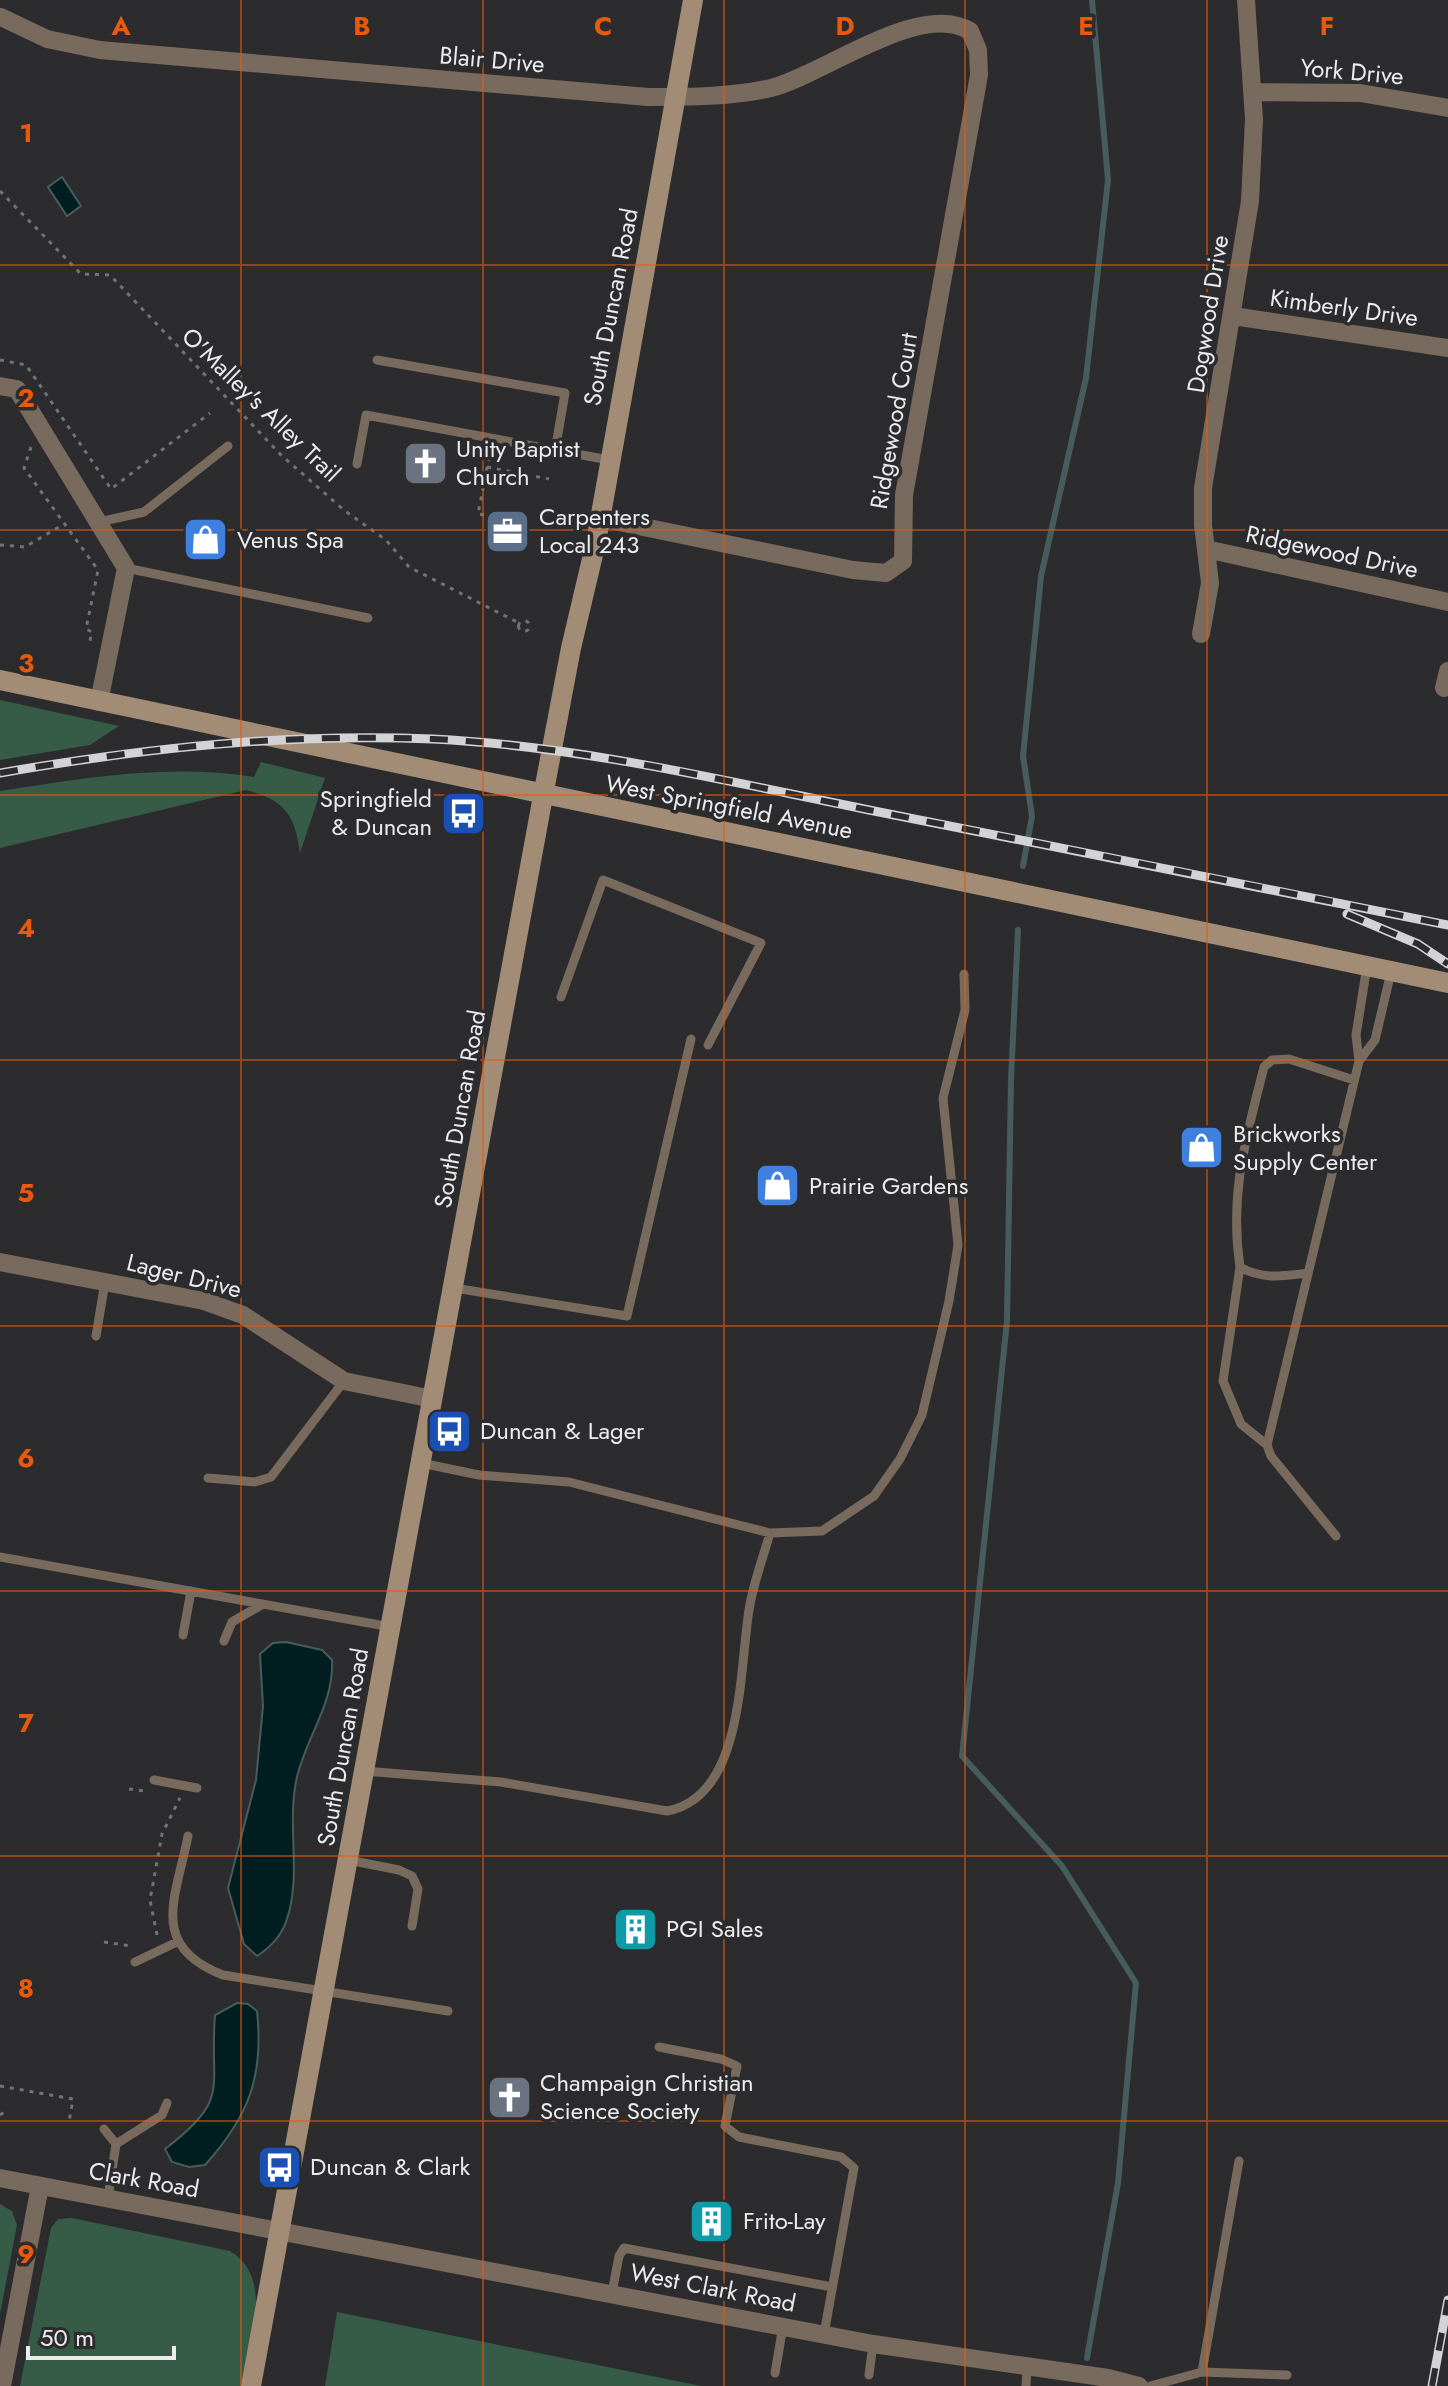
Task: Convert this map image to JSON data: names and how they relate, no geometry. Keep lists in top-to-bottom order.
{
  "streets": {
    "main road": ["South Duncan Road", "West Springfield Avenue"],
    "street": [
      "Blair Drive",
      "York Drive",
      "Kimberly Drive",
      "Dogwood Drive",
      "Ridgewood Court",
      "Ridgewood Drive",
      "Lager Drive",
      "Clark Road",
      "West Clark Road"
    ],
    "path": ["O'Malley's Alley Trail"]
  },
  "crossings": [
    ["Blair Drive", "South Duncan Road"],
    ["Blair Drive", "Ridgewood Court"],
    ["York Drive", "Dogwood Drive"],
    ["South Duncan Road", "Ridgewood Court"],
    ["South Duncan Road", "West Springfield Avenue"],
    ["South Duncan Road", "Lager Drive"],
    ["South Duncan Road", "Clark Road"],
    ["South Duncan Road", "West Clark Road"],
    ["Kimberly Drive", "Dogwood Drive"],
    ["Dogwood Drive", "Ridgewood Drive"],
    ["Clark Road", "West Clark Road"]
  ],
  "places": {
    "church": ["Unity Baptist Church", "Champaign Christian Science Society"],
    "office": ["Carpenters Local 243"],
    "shop": ["Venus Spa", "Brickworks Supply Center", "Prairie Gardens"],
    "bus stop": ["Springfield & Duncan", "Duncan & Lager", "Duncan & Clark"],
    "building": ["PGI Sales", "Frito-Lay"]
  },
  "scale_bar": "50 m",
  "grid": {
    "columns": [
      "A",
      "B",
      "C",
      "D",
      "E",
      "F"
    ],
    "rows": [
      "1",
      "2",
      "3",
      "4",
      "5",
      "6",
      "7",
      "8",
      "9"
    ]
  }
}
